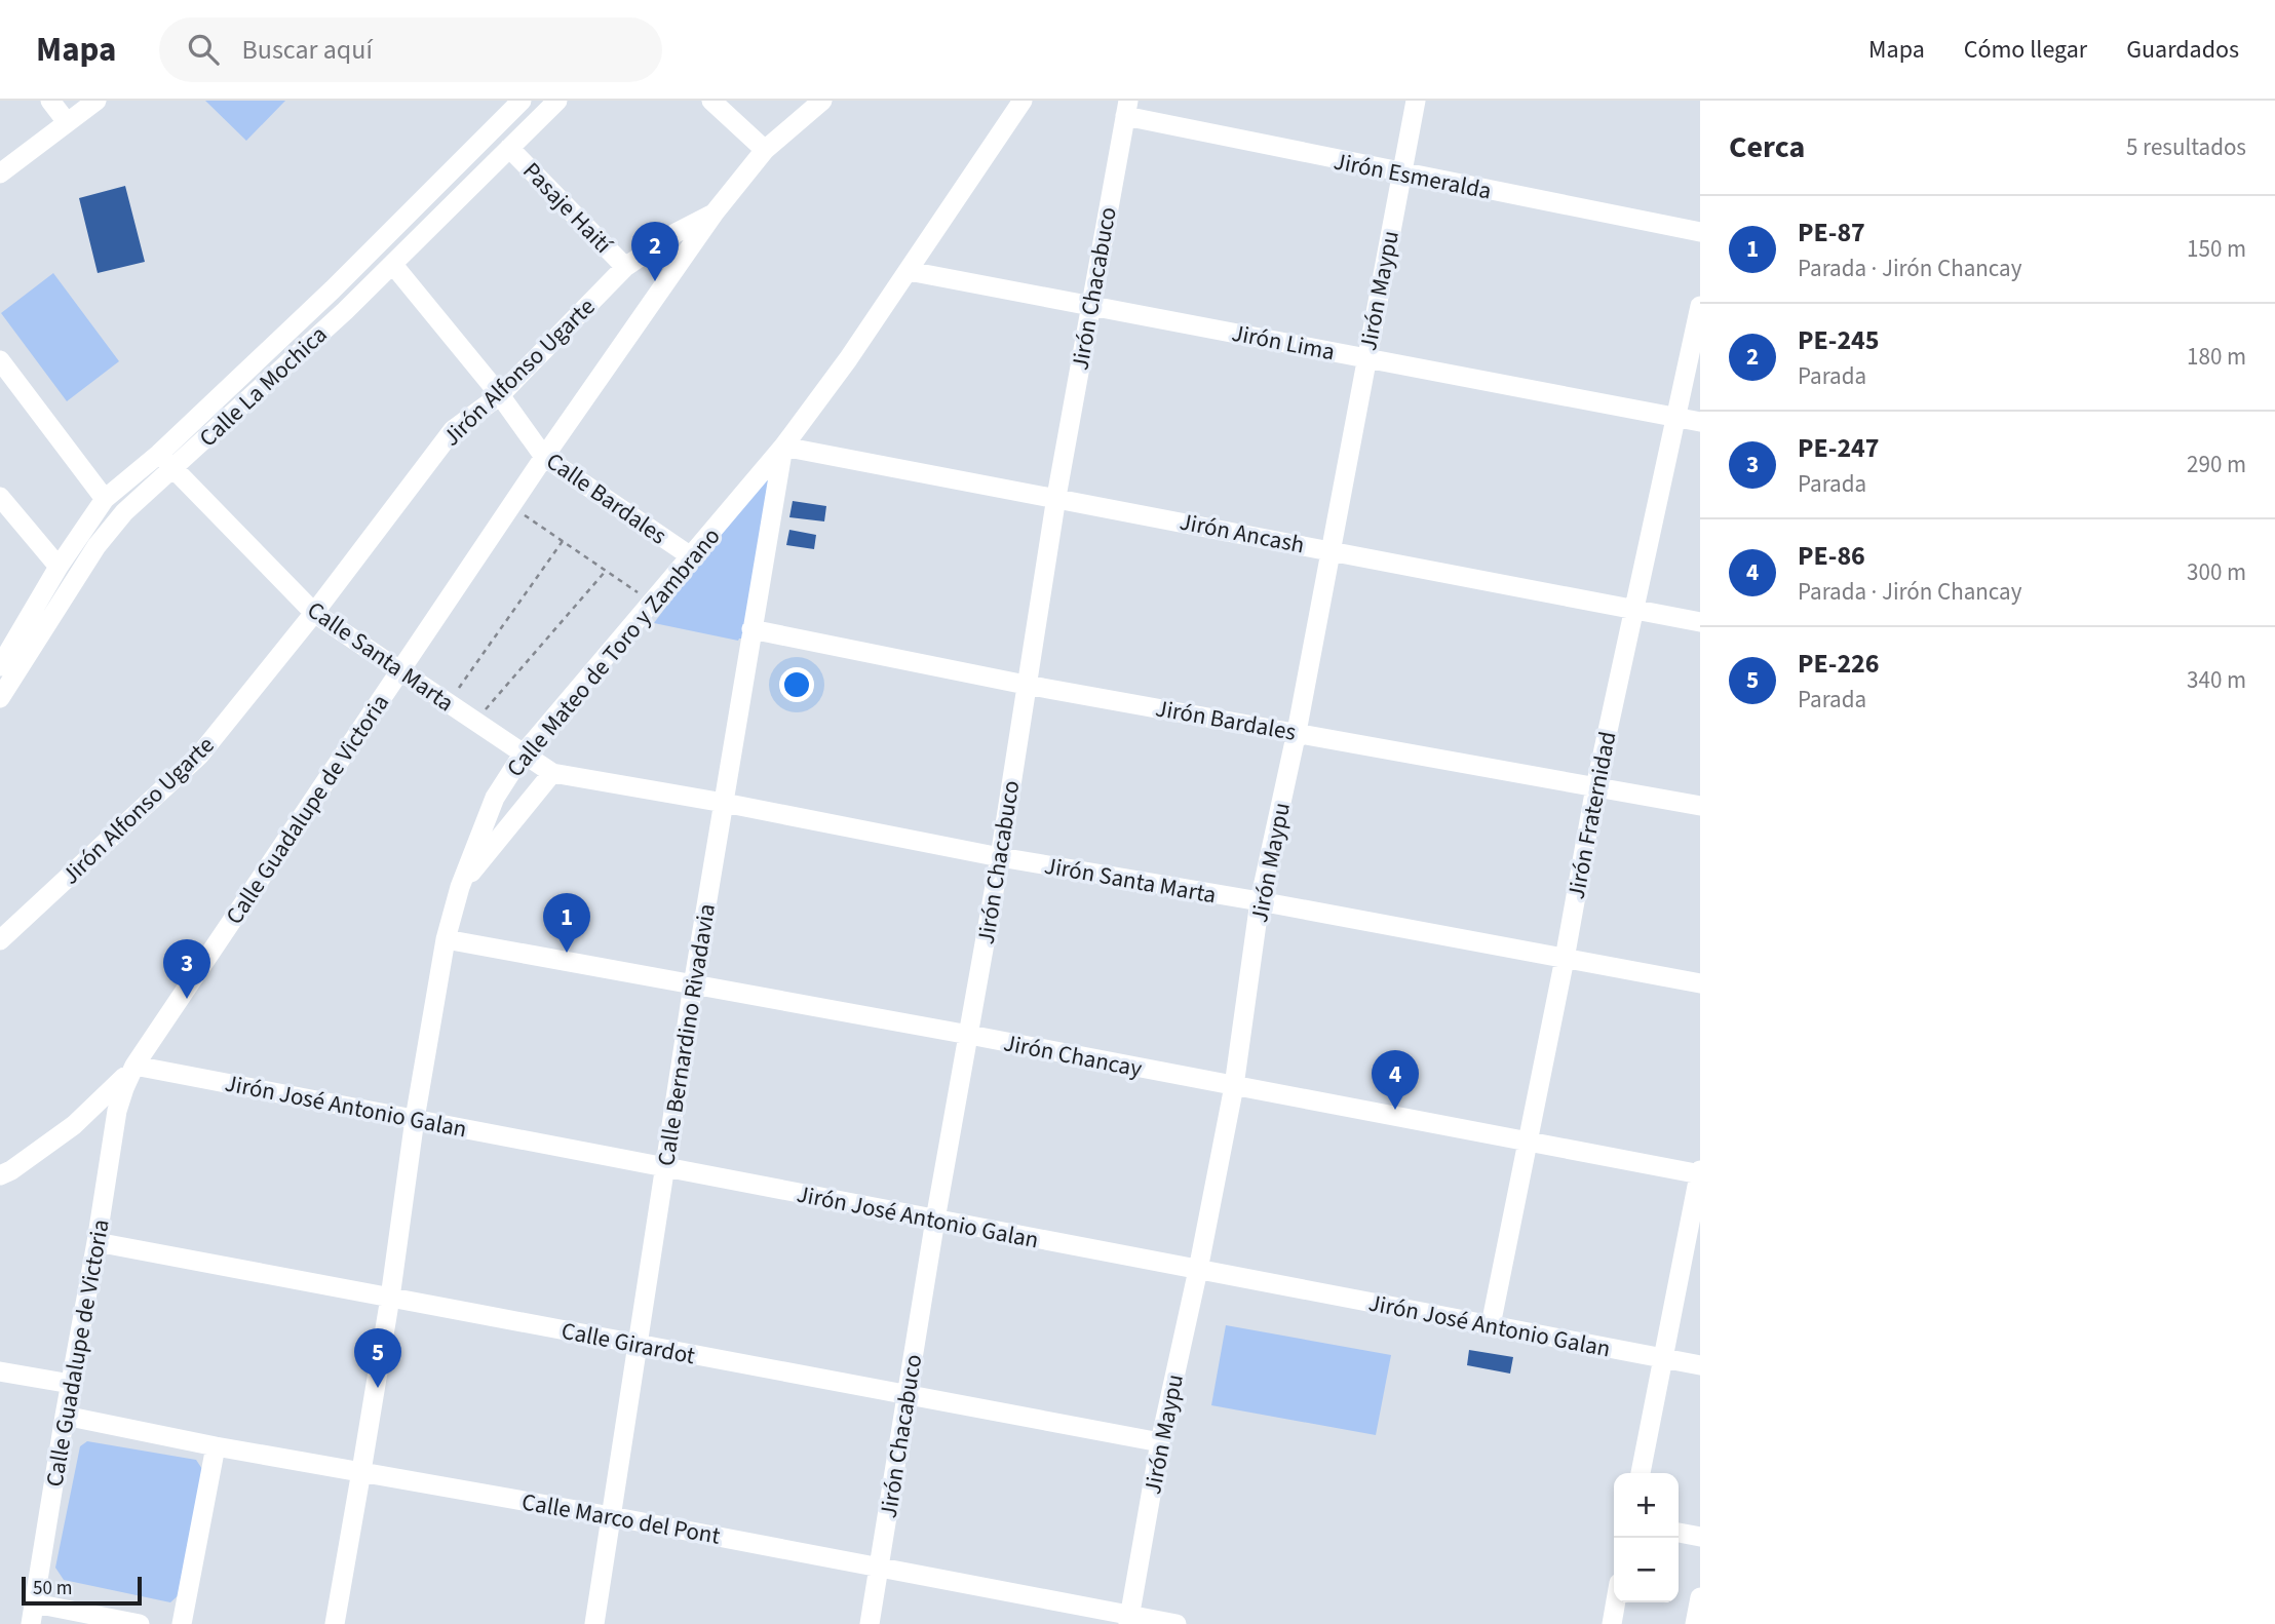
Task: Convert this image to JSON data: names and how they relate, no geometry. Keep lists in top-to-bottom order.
{
  "streets": {
    "street": [
      "Jirón Esmeralda",
      "Pasaje Haití",
      "Jirón Chacabuco",
      "Jirón Maypu",
      "Jirón Lima",
      "Jirón Alfonso Ugarte",
      "Calle La Mochica",
      "Calle Bardales",
      "Jirón Ancash",
      "Calle Mateo de Toro y Zambrano",
      "Calle Santa Marta",
      "Jirón Bardales",
      "Calle Guadalupe de Victoria",
      "Jirón Fraternidad",
      "Jirón Santa Marta",
      "Calle Bernardino Rivadavia",
      "Jirón Chancay",
      "Jirón José Antonio Galan",
      "Calle Girardot",
      "Calle Marco del Pont"
    ]
  },
  "crossings": [
    ["Jirón Esmeralda", "Jirón Chacabuco"],
    ["Jirón Esmeralda", "Jirón Maypu"],
    ["Pasaje Haití", "Jirón Alfonso Ugarte"],
    ["Pasaje Haití", "Calle La Mochica"],
    ["Jirón Chacabuco", "Jirón Lima"],
    ["Jirón Chacabuco", "Jirón Ancash"],
    ["Jirón Chacabuco", "Jirón Bardales"],
    ["Jirón Chacabuco", "Jirón Santa Marta"],
    ["Jirón Chacabuco", "Jirón Chancay"],
    ["Jirón Chacabuco", "Jirón José Antonio Galan"],
    ["Jirón Chacabuco", "Calle Girardot"],
    ["Jirón Chacabuco", "Calle Marco del Pont"],
    ["Jirón Maypu", "Jirón Lima"],
    ["Jirón Maypu", "Jirón Ancash"],
    ["Jirón Maypu", "Jirón Bardales"],
    ["Jirón Maypu", "Jirón Santa Marta"],
    ["Jirón Maypu", "Jirón Chancay"],
    ["Jirón Maypu", "Jirón José Antonio Galan"],
    ["Jirón Maypu", "Calle Girardot"],
    ["Jirón Maypu", "Calle Marco del Pont"],
    ["Jirón Lima", "Calle Mateo de Toro y Zambrano"],
    ["Jirón Lima", "Jirón Fraternidad"],
    ["Jirón Alfonso Ugarte", "Calle Bardales"],
    ["Jirón Alfonso Ugarte", "Calle Santa Marta"],
    ["Jirón Alfonso Ugarte", "Calle Guadalupe de Victoria"],
    ["Calle La Mochica", "Calle Bardales"],
    ["Calle La Mochica", "Calle Santa Marta"],
    ["Calle Bardales", "Calle Mateo de Toro y Zambrano"],
    ["Calle Bardales", "Calle Guadalupe de Victoria"],
    ["Jirón Ancash", "Calle Mateo de Toro y Zambrano"],
    ["Jirón Ancash", "Jirón Fraternidad"],
    ["Jirón Ancash", "Calle Bernardino Rivadavia"],
    ["Calle Mateo de Toro y Zambrano", "Calle Santa Marta"],
    ["Calle Mateo de Toro y Zambrano", "Jirón Santa Marta"],
    ["Calle Mateo de Toro y Zambrano", "Calle Bernardino Rivadavia"],
    ["Calle Mateo de Toro y Zambrano", "Jirón Chancay"],
    ["Calle Mateo de Toro y Zambrano", "Jirón José Antonio Galan"],
    ["Calle Mateo de Toro y Zambrano", "Calle Girardot"],
    ["Calle Mateo de Toro y Zambrano", "Calle Marco del Pont"],
    ["Calle Santa Marta", "Calle Guadalupe de Victoria"],
    ["Calle Santa Marta", "Jirón Santa Marta"],
    ["Jirón Bardales", "Jirón Fraternidad"],
    ["Jirón Bardales", "Calle Bernardino Rivadavia"],
    ["Calle Guadalupe de Victoria", "Jirón José Antonio Galan"],
    ["Calle Guadalupe de Victoria", "Calle Girardot"],
    ["Calle Guadalupe de Victoria", "Calle Marco del Pont"],
    ["Jirón Fraternidad", "Jirón Santa Marta"],
    ["Jirón Fraternidad", "Jirón Chancay"],
    ["Jirón Fraternidad", "Jirón José Antonio Galan"],
    ["Jirón Santa Marta", "Calle Bernardino Rivadavia"],
    ["Calle Bernardino Rivadavia", "Jirón Chancay"],
    ["Calle Bernardino Rivadavia", "Jirón José Antonio Galan"],
    ["Calle Bernardino Rivadavia", "Calle Girardot"],
    ["Calle Bernardino Rivadavia", "Calle Marco del Pont"]
  ],
  "scale_bar": "50 m",
  "page": {
    "header": "Mapa",
    "search": "Buscar aquí",
    "nav": ["Mapa", "Cómo llegar", "Guardados"],
    "heading": ["Cerca", "5 resultados"],
    "list": [
      {
        "mark": "1",
        "name": "PE-87",
        "note": "Parada · Jirón Chancay",
        "value": "150 m"
      },
      {
        "mark": "2",
        "name": "PE-245",
        "note": "Parada",
        "value": "180 m"
      },
      {
        "mark": "3",
        "name": "PE-247",
        "note": "Parada",
        "value": "290 m"
      },
      {
        "mark": "4",
        "name": "PE-86",
        "note": "Parada · Jirón Chancay",
        "value": "300 m"
      },
      {
        "mark": "5",
        "name": "PE-226",
        "note": "Parada",
        "value": "340 m"
      }
    ],
    "pins": [
      "2",
      "1",
      "3",
      "4",
      "5"
    ],
    "map_buttons": ["+", "−"],
    "scale": "50 m"
  }
}
